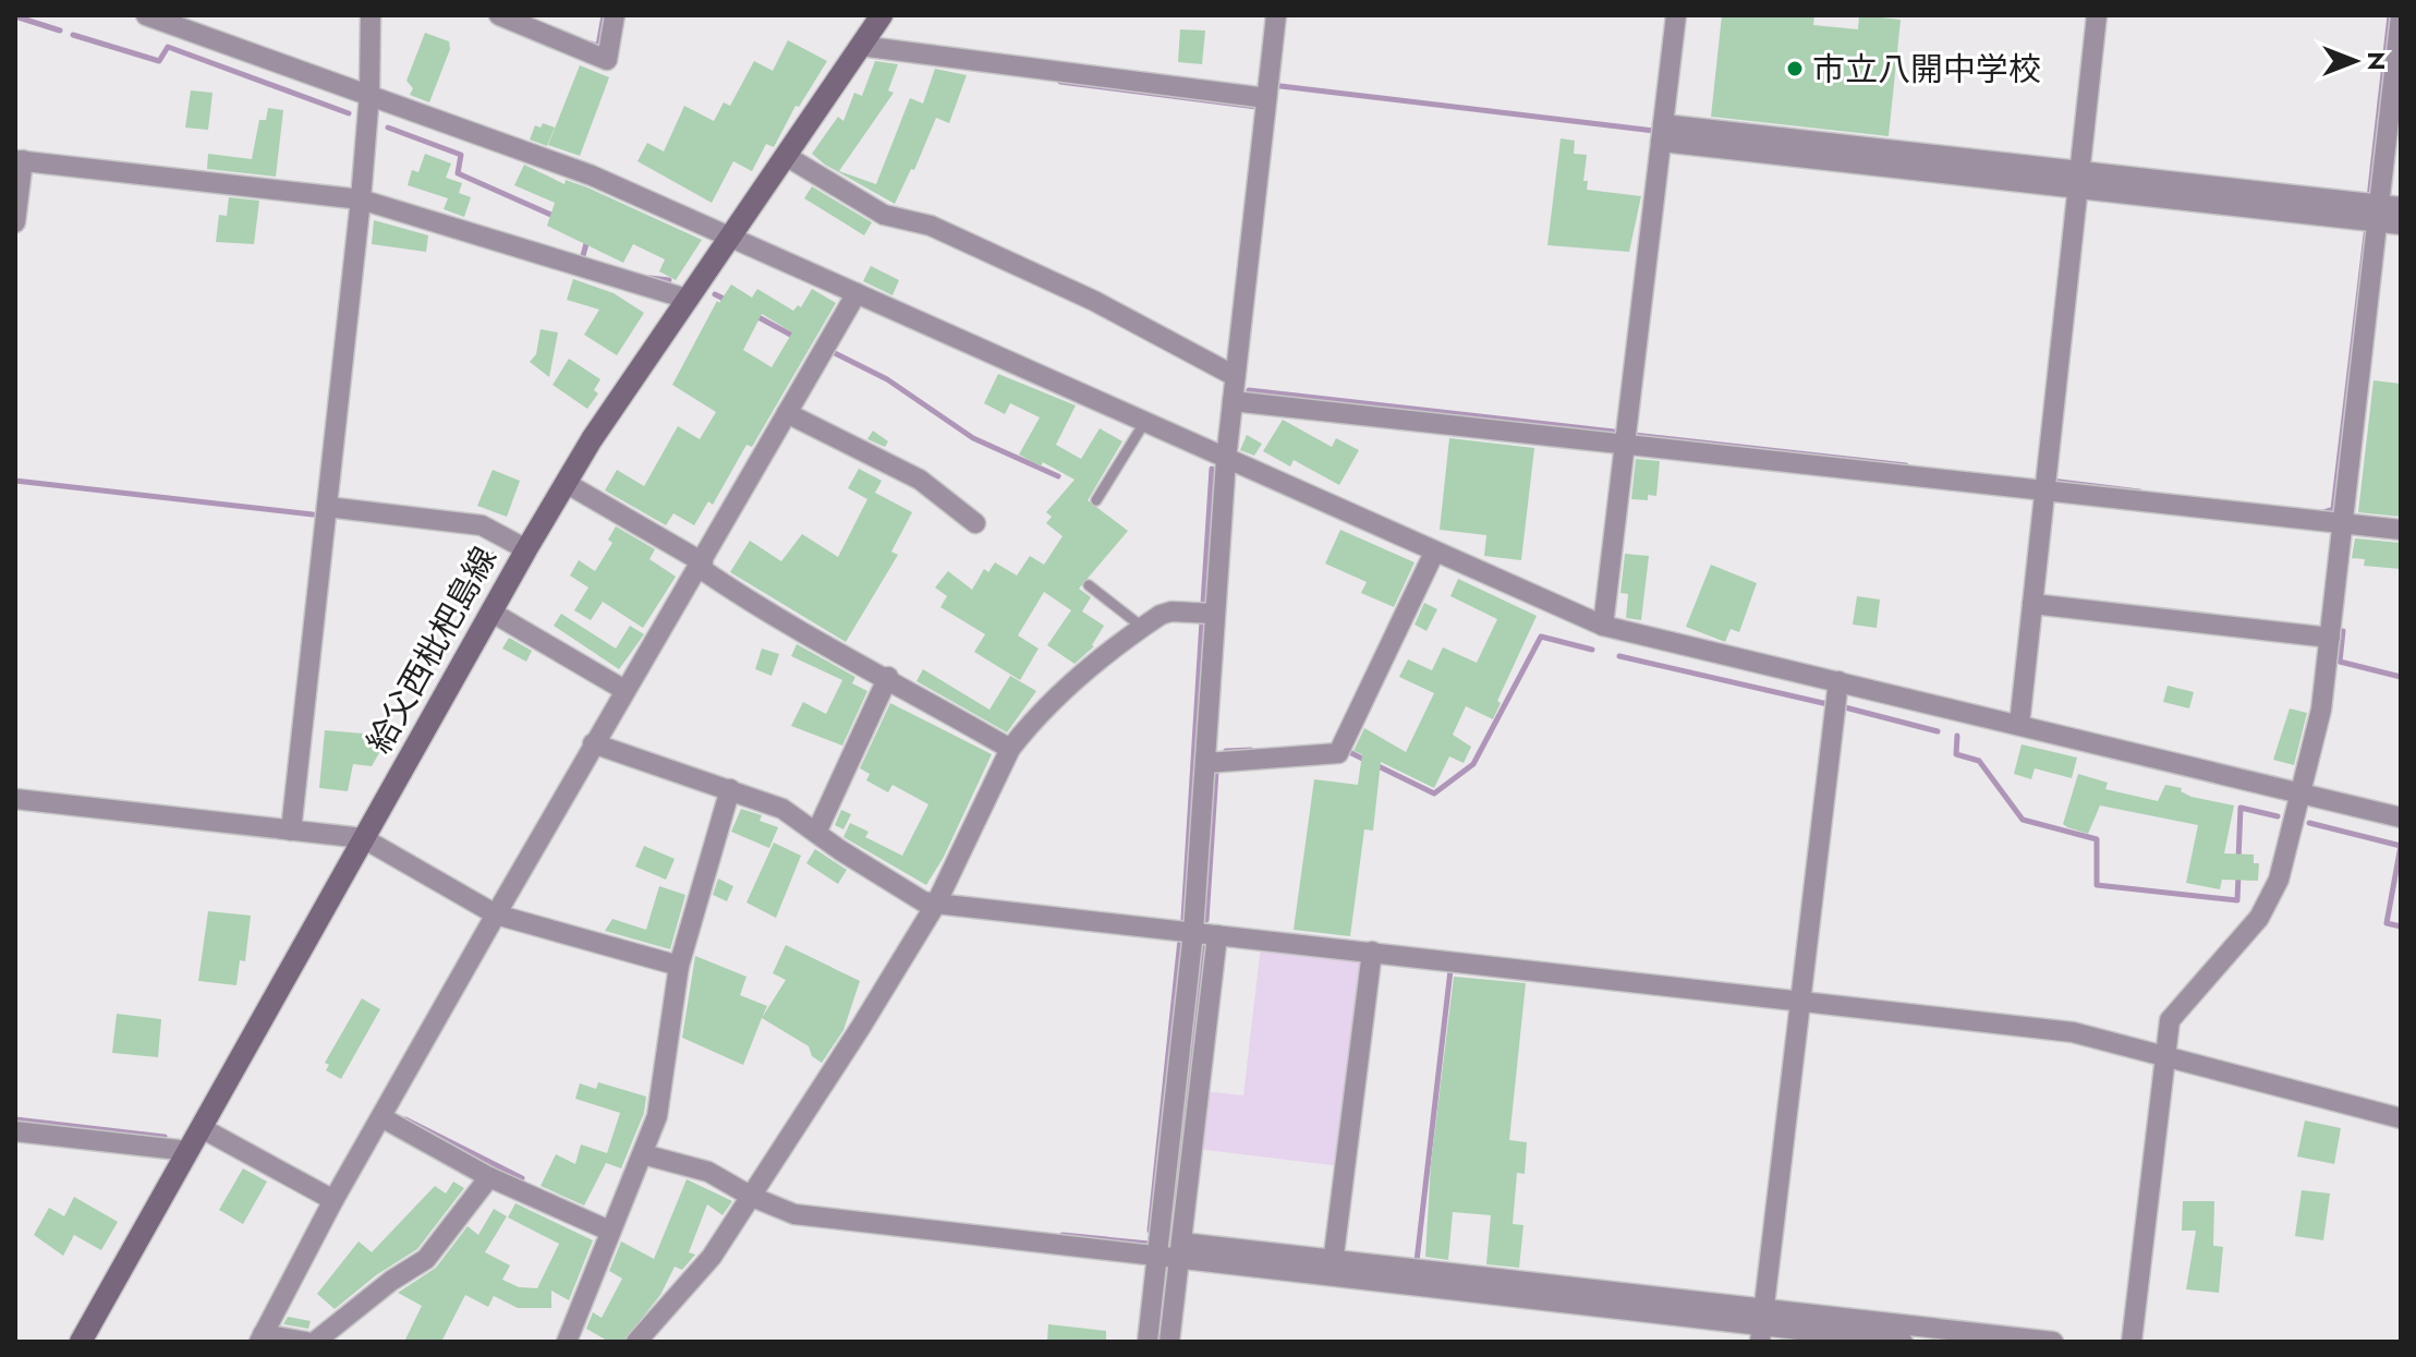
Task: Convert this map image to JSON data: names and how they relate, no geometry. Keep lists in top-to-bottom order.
{
  "streets": {
    "main road": ["給父西枇杷島線"]
  },
  "places": ["市立八開中学校"],
  "north": "right"
}
